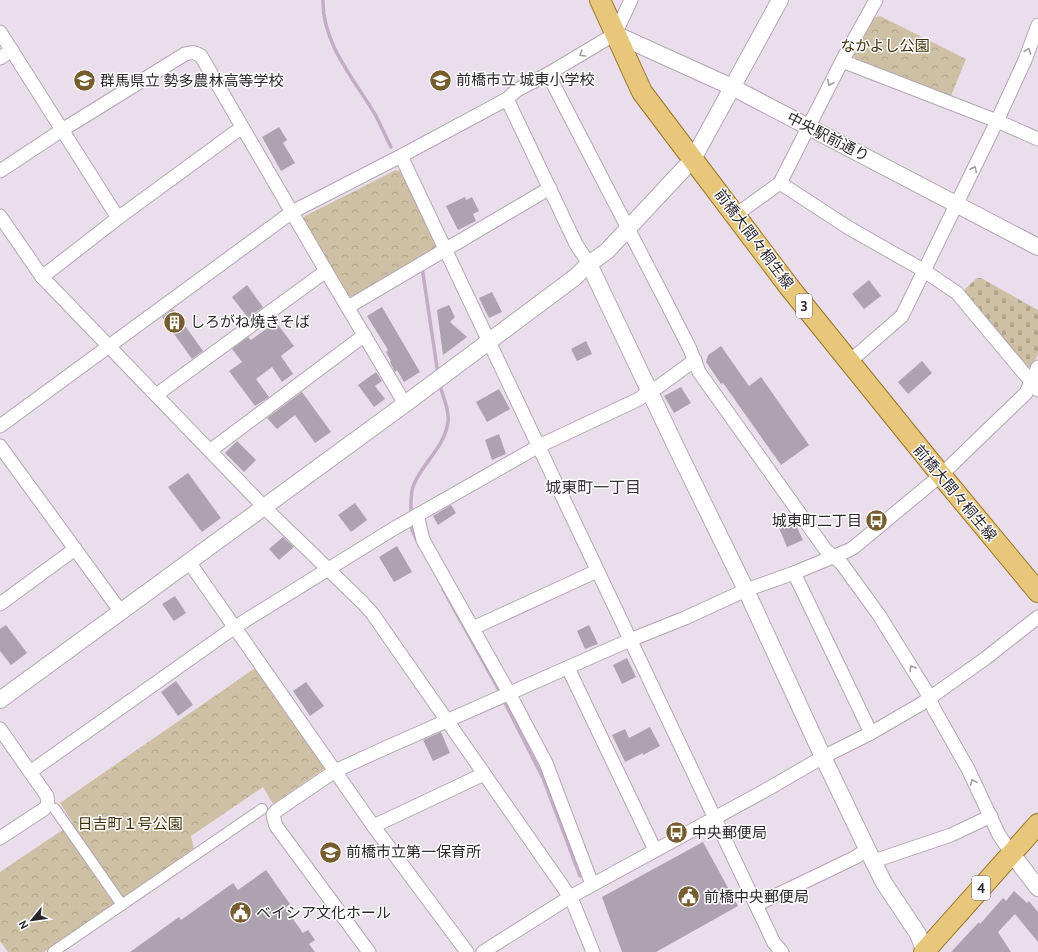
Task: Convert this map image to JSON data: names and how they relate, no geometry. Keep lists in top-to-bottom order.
{
  "streets": {
    "main road": ["前橋大間々桐生線", "3", "4"],
    "street": ["中央駅前通り"]
  },
  "crossings": [
    ["中央駅前通り", "前橋大間々桐生線"]
  ],
  "districts": ["城東町一丁目"],
  "parks": ["なかよし公園", "日吉町１号公園"],
  "places": {
    "school or university": ["前橋市立 城東小学校", "群馬県立 勢多農林高等学校", "前橋市立第一保育所"],
    "building": ["しろがね焼きそば"],
    "bus stop": ["城東町二丁目", "中央郵便局"],
    "public building": ["前橋中央郵便局", "ベイシア文化ホール"]
  },
  "north": "bottom left"
}
